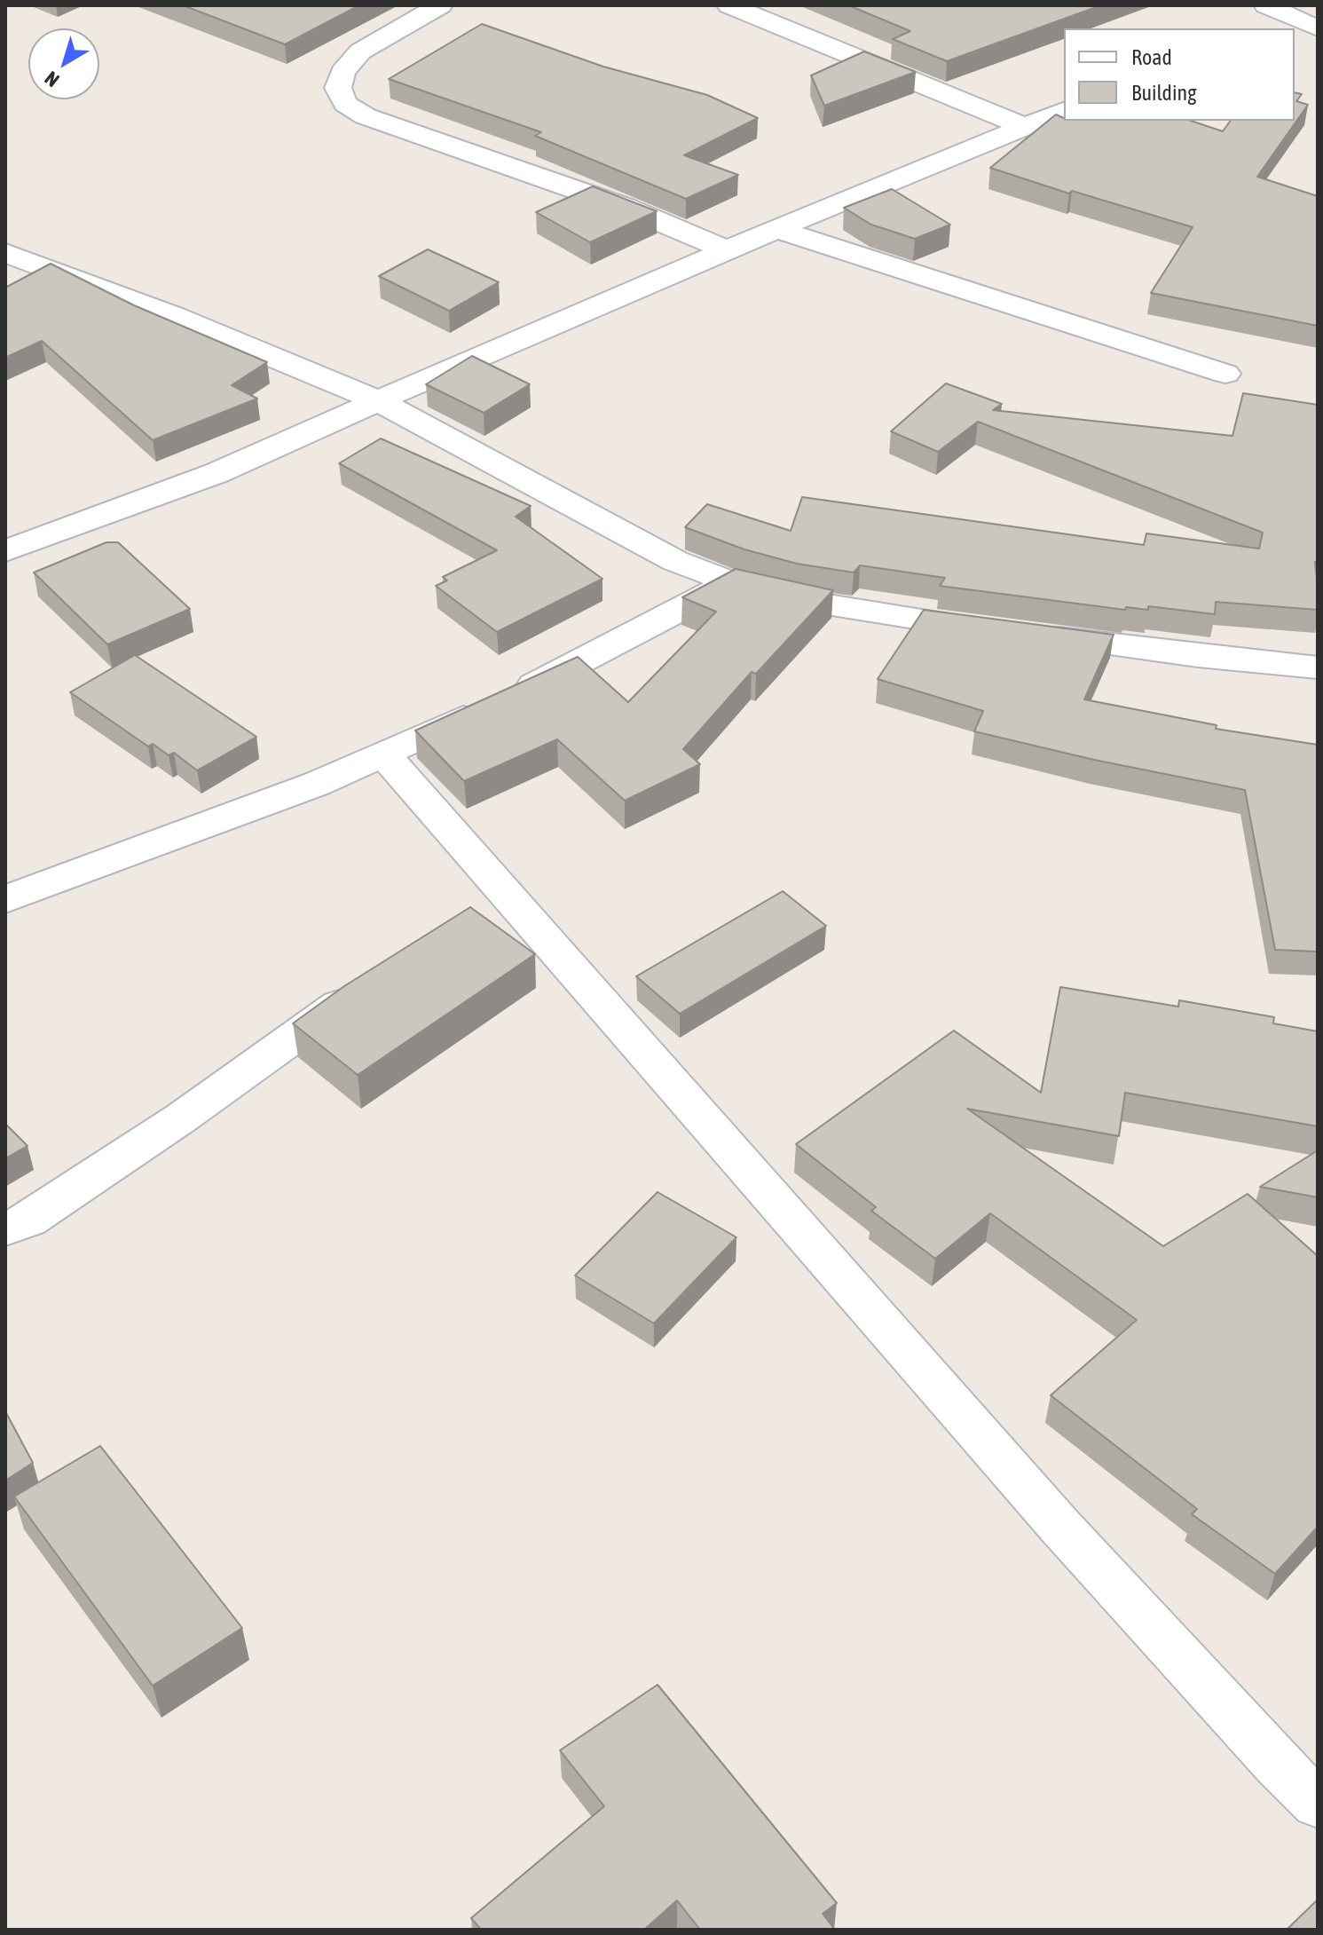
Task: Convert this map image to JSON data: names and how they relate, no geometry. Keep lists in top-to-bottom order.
{
  "legend": ["Road", "Building"],
  "north": "bottom left"
}
